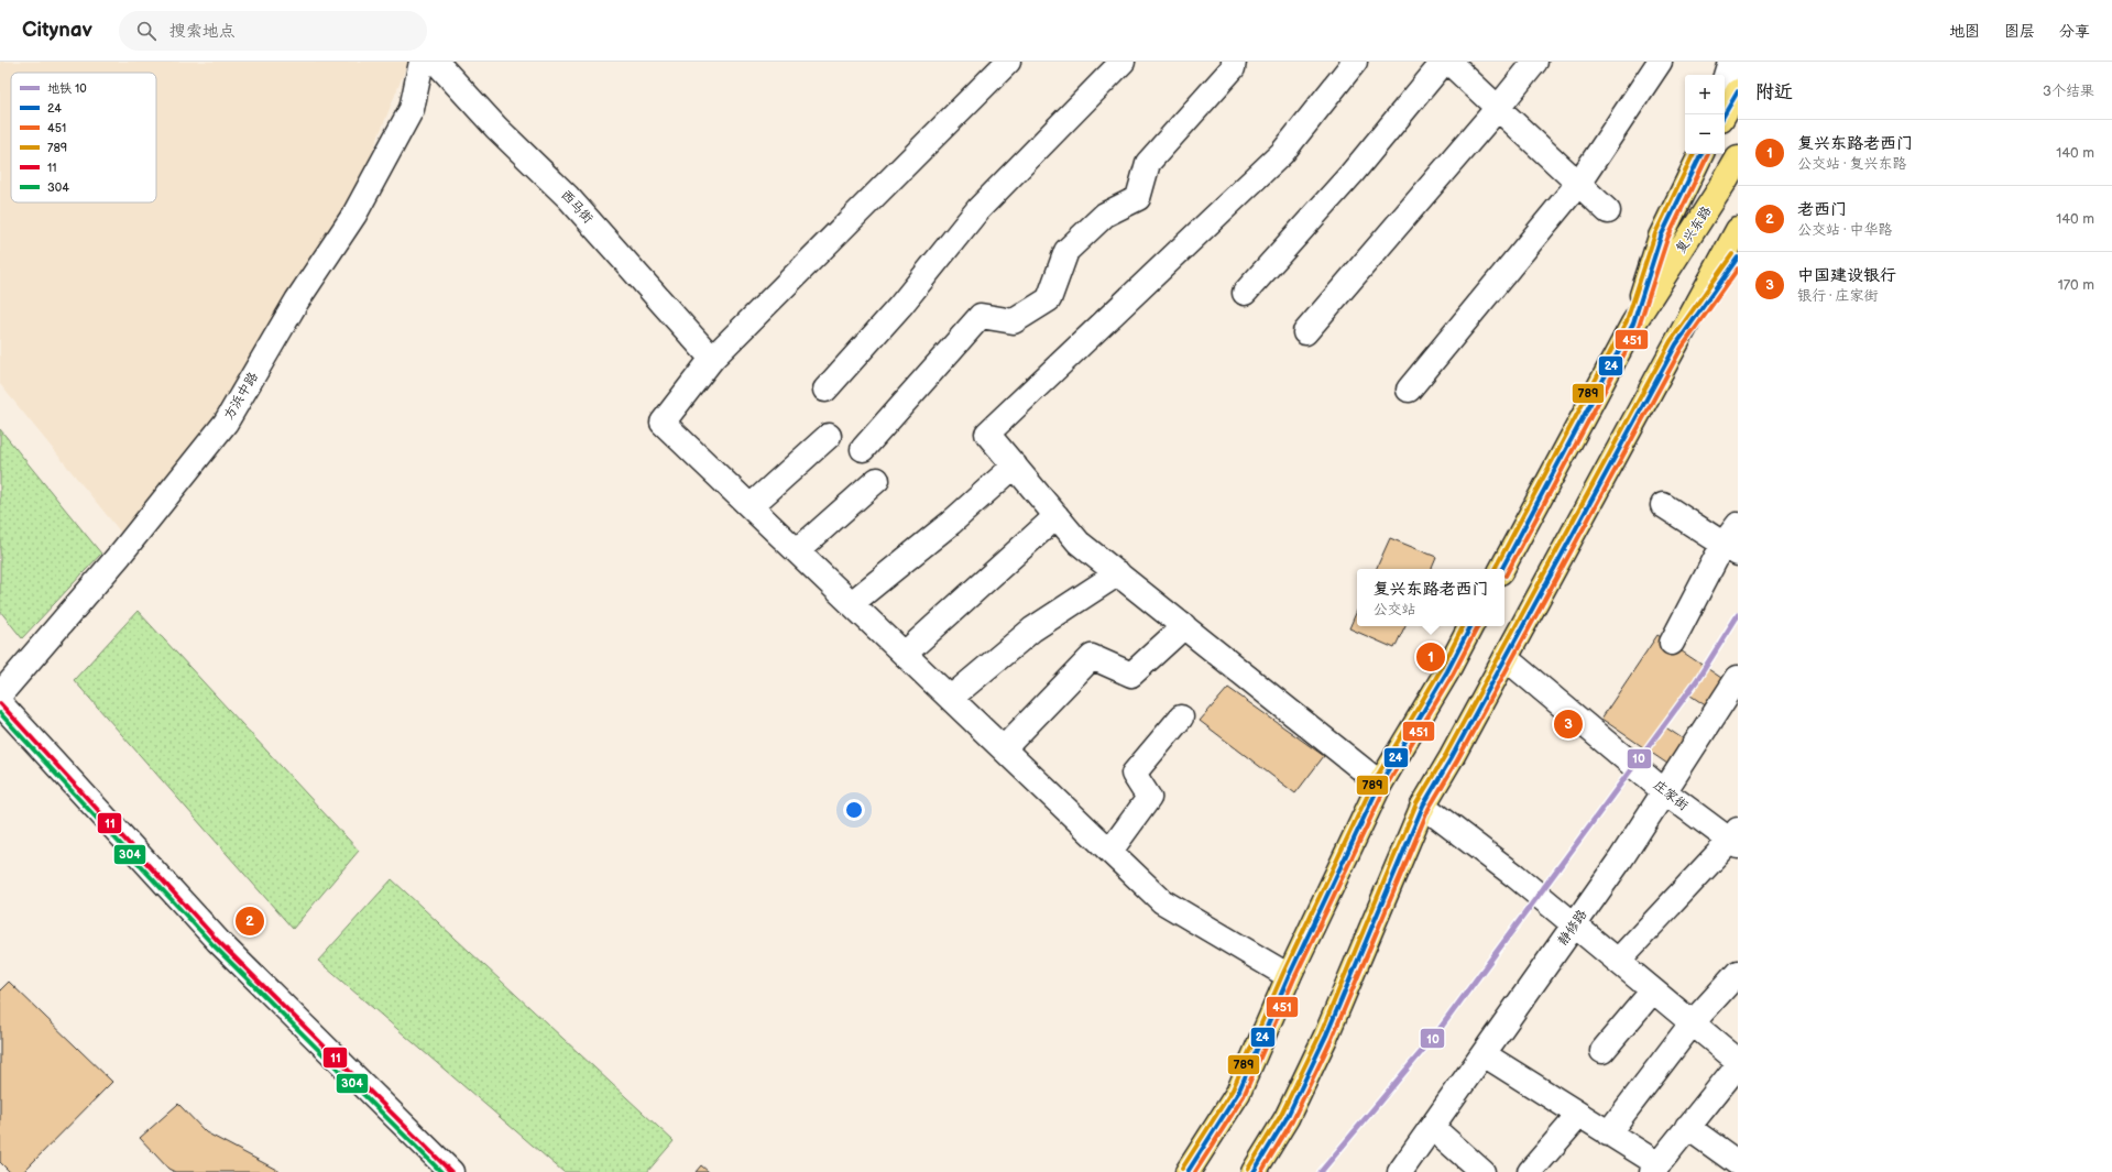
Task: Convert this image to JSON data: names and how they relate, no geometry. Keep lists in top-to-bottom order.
{
  "streets": {
    "main road": ["复兴东路"],
    "street": [
      "西马街",
      "方浜中路",
      "庄家街",
      "静修路"
    ]
  },
  "crossings": [
    ["庄家街", "静修路"]
  ],
  "lines": [
    "transit line 24",
    "transit line 451",
    "transit line 789",
    "metro line 10",
    "transit line 11",
    "transit line 304"
  ],
  "legend": [
    "地铁 10",
    "24",
    "451",
    "789",
    "11",
    "304"
  ],
  "page": {
    "header": "Citynav",
    "search": "搜索地点",
    "nav": ["地图", "图层", "分享"],
    "heading": ["附近", "3个结果"],
    "map_buttons": ["+", "−"],
    "list": [
      {
        "mark": "1",
        "name": "复兴东路老西门",
        "note": "公交站 · 复兴东路",
        "value": "140 m"
      },
      {
        "mark": "2",
        "name": "老西门",
        "note": "公交站 · 中华路",
        "value": "140 m"
      },
      {
        "mark": "3",
        "name": "中国建设银行",
        "note": "银行 · 庄家街",
        "value": "170 m"
      }
    ],
    "popup": ["复兴东路老西门", "公交站"],
    "pins": ["1", "3", "2"]
  }
}
